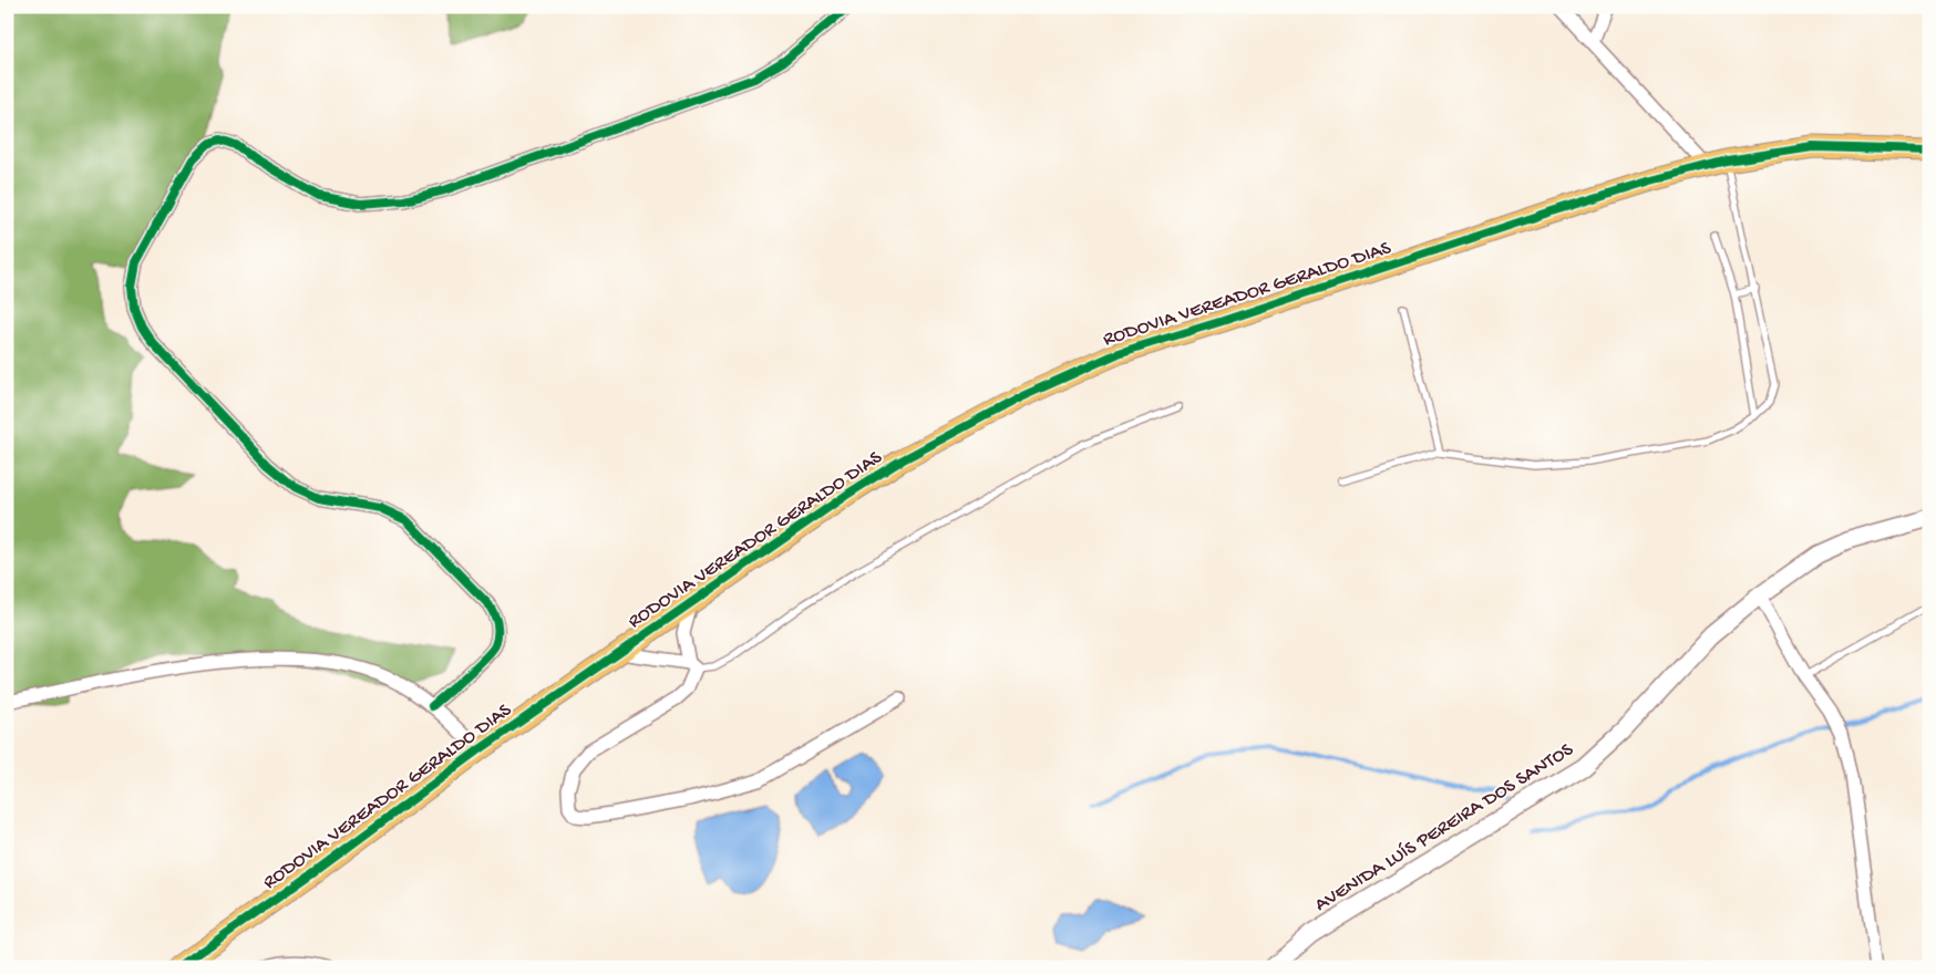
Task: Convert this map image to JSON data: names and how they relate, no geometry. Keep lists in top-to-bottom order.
{
  "streets": {
    "main road": ["RODOVIA VEREADOR GERALDO DIAS"],
    "street": ["AVENIDA LUÍS PEREIRA DOS SANTOS"]
  }
}
